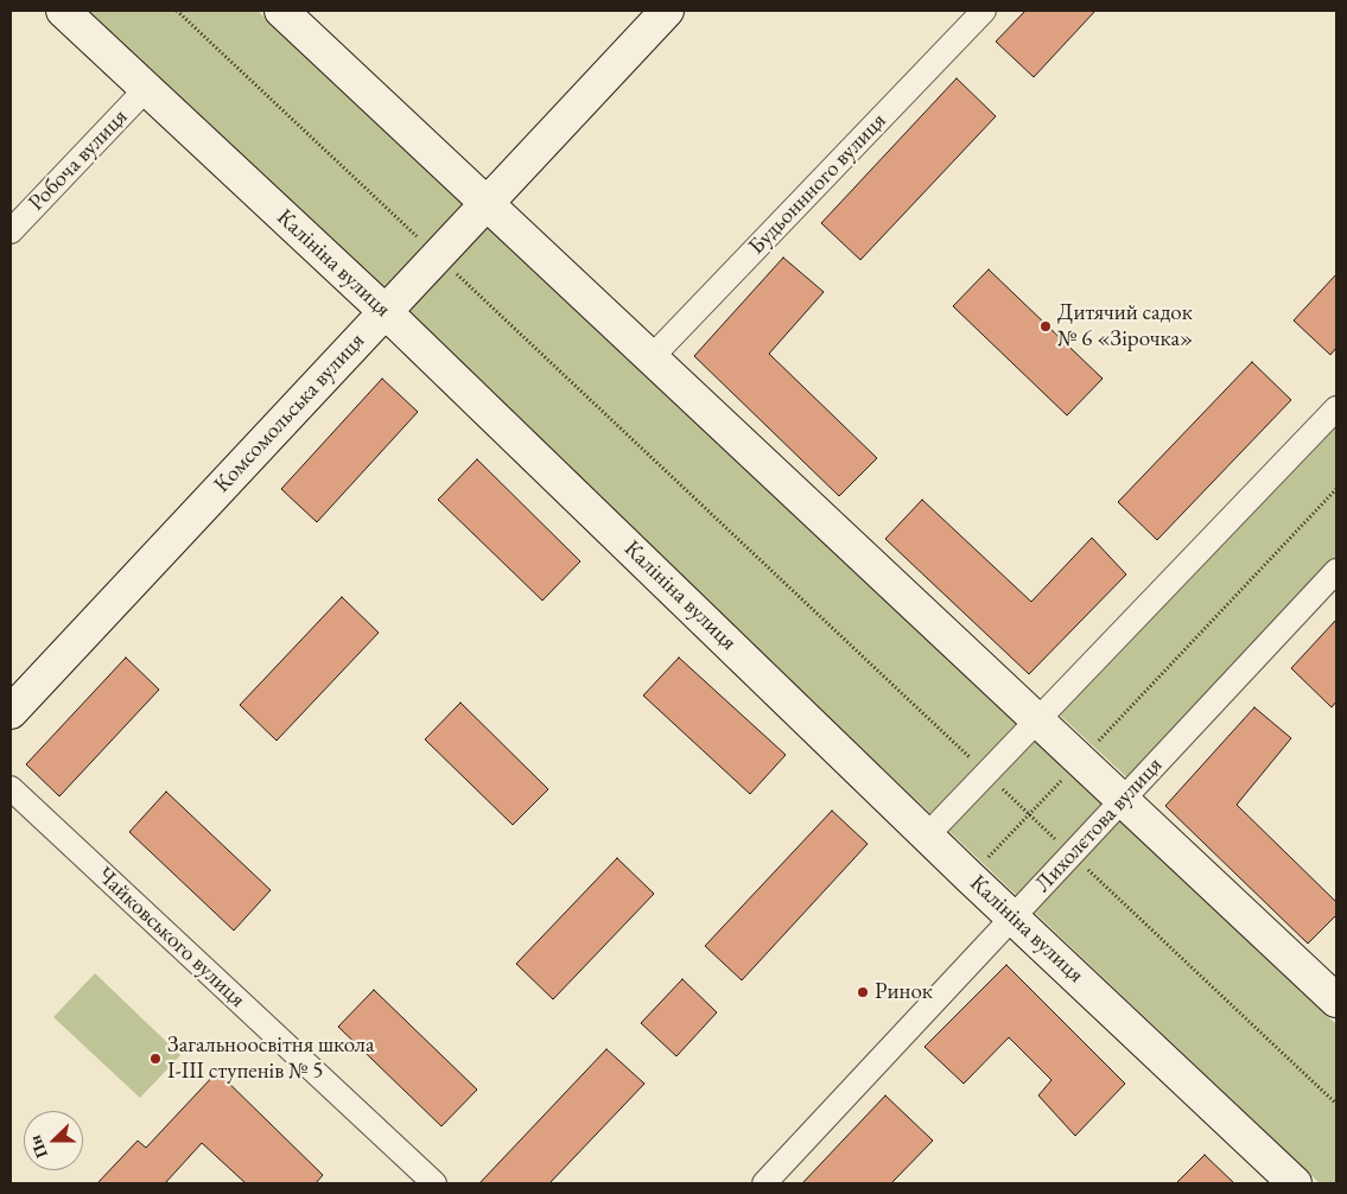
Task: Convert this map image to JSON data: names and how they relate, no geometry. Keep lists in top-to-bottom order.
{
  "streets": {
    "main road": ["Калініна вулиця", "Комсомольська вулиця"],
    "street": [
      "Робоча вулиця",
      "Будьоннного вулиця",
      "Лихолєтова вулиця",
      "Чайковського вулиця"
    ]
  },
  "crossings": [
    ["Робоча вулиця", "Калініна вулиця"],
    ["Калініна вулиця", "Комсомольська вулиця"],
    ["Калініна вулиця", "Лихолєтова вулиця"]
  ],
  "places": ["Дитячий садок № 6 «Зірочка»", "Ринок", "Загальноосвітня школа І-ІІІ ступенів № 5"],
  "north": "left"
}
